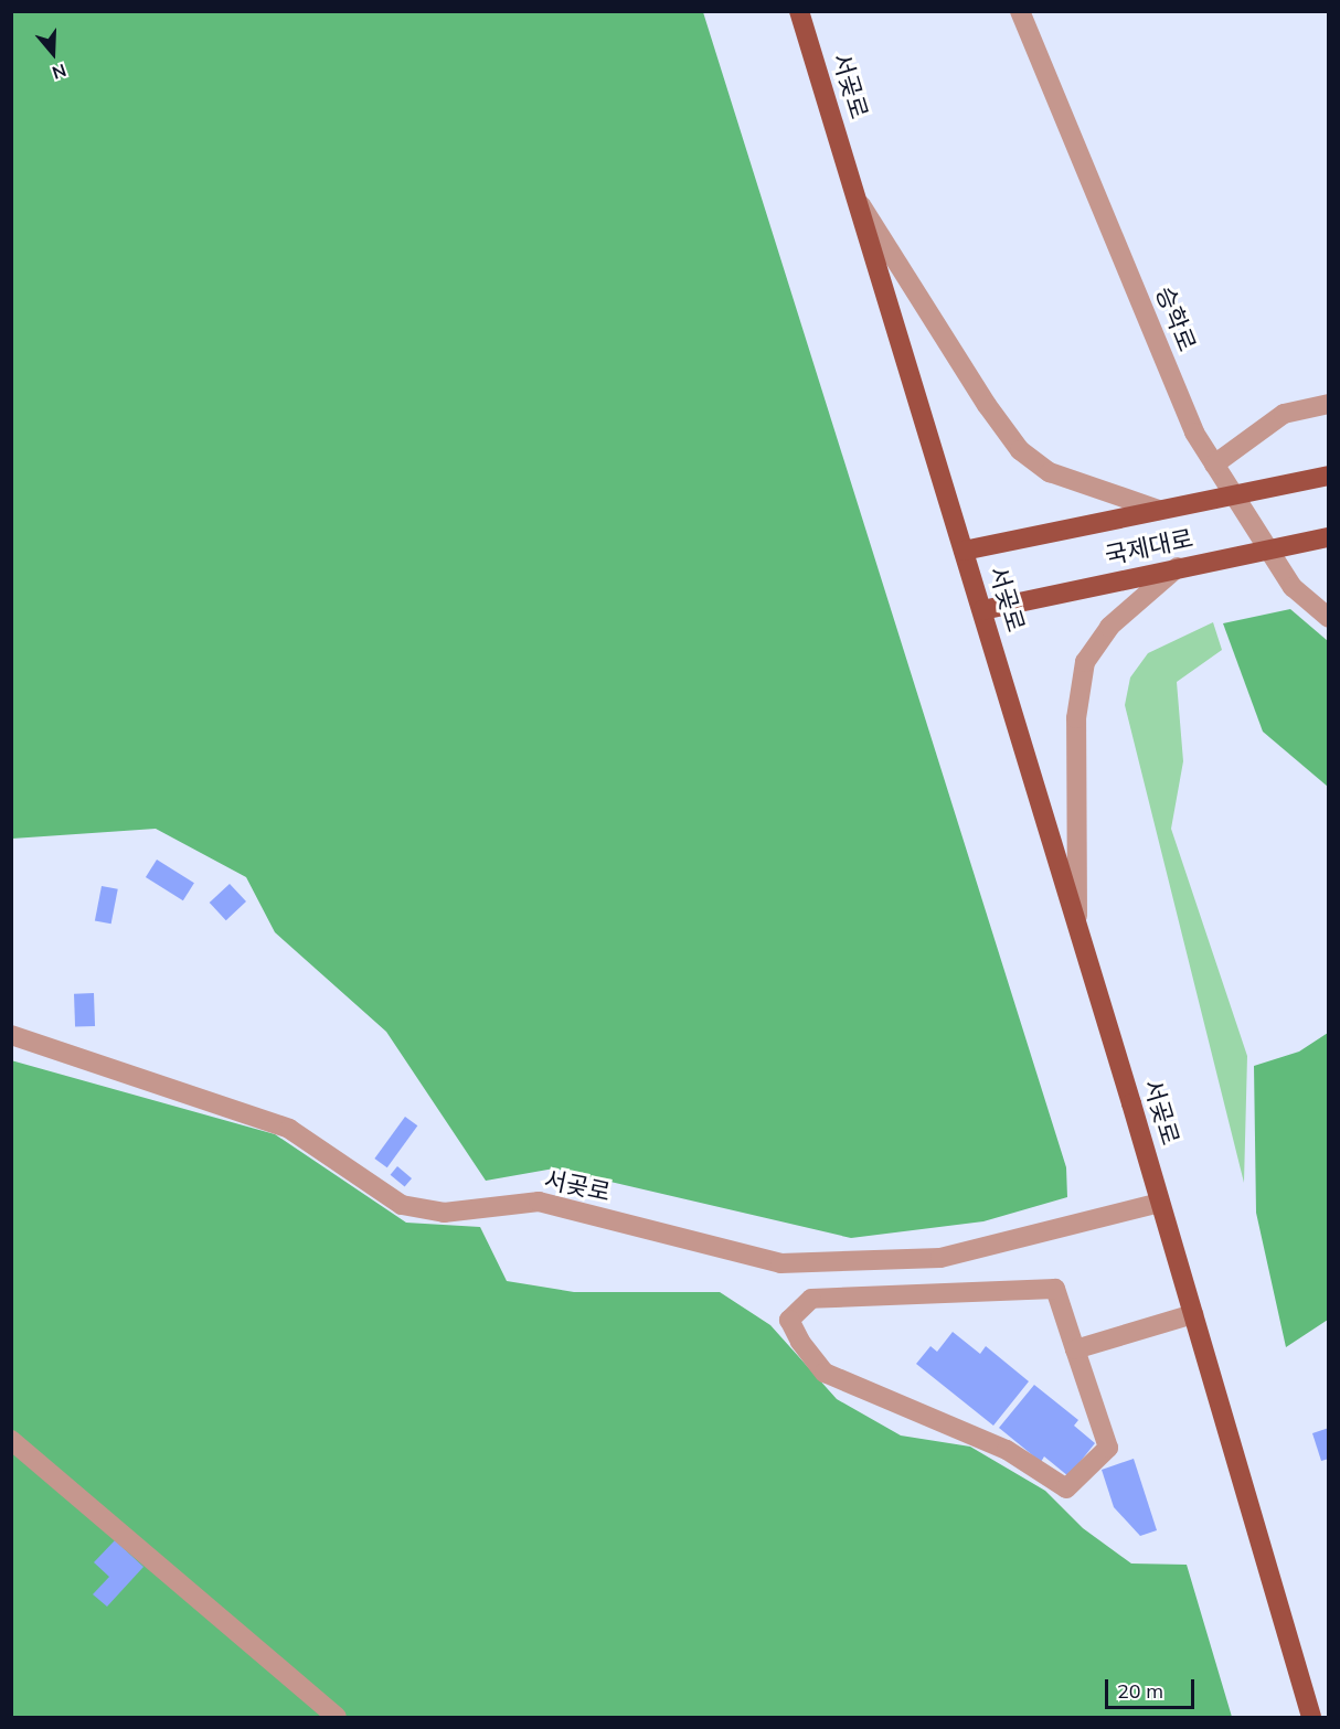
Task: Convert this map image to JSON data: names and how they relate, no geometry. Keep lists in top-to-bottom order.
{
  "streets": {
    "main road": ["서곶로", "국제대로"],
    "street": ["승학로"]
  },
  "crossings": [
    ["서곶로", "국제대로"]
  ],
  "scale_bar": "20 m",
  "north": "bottom"
}
